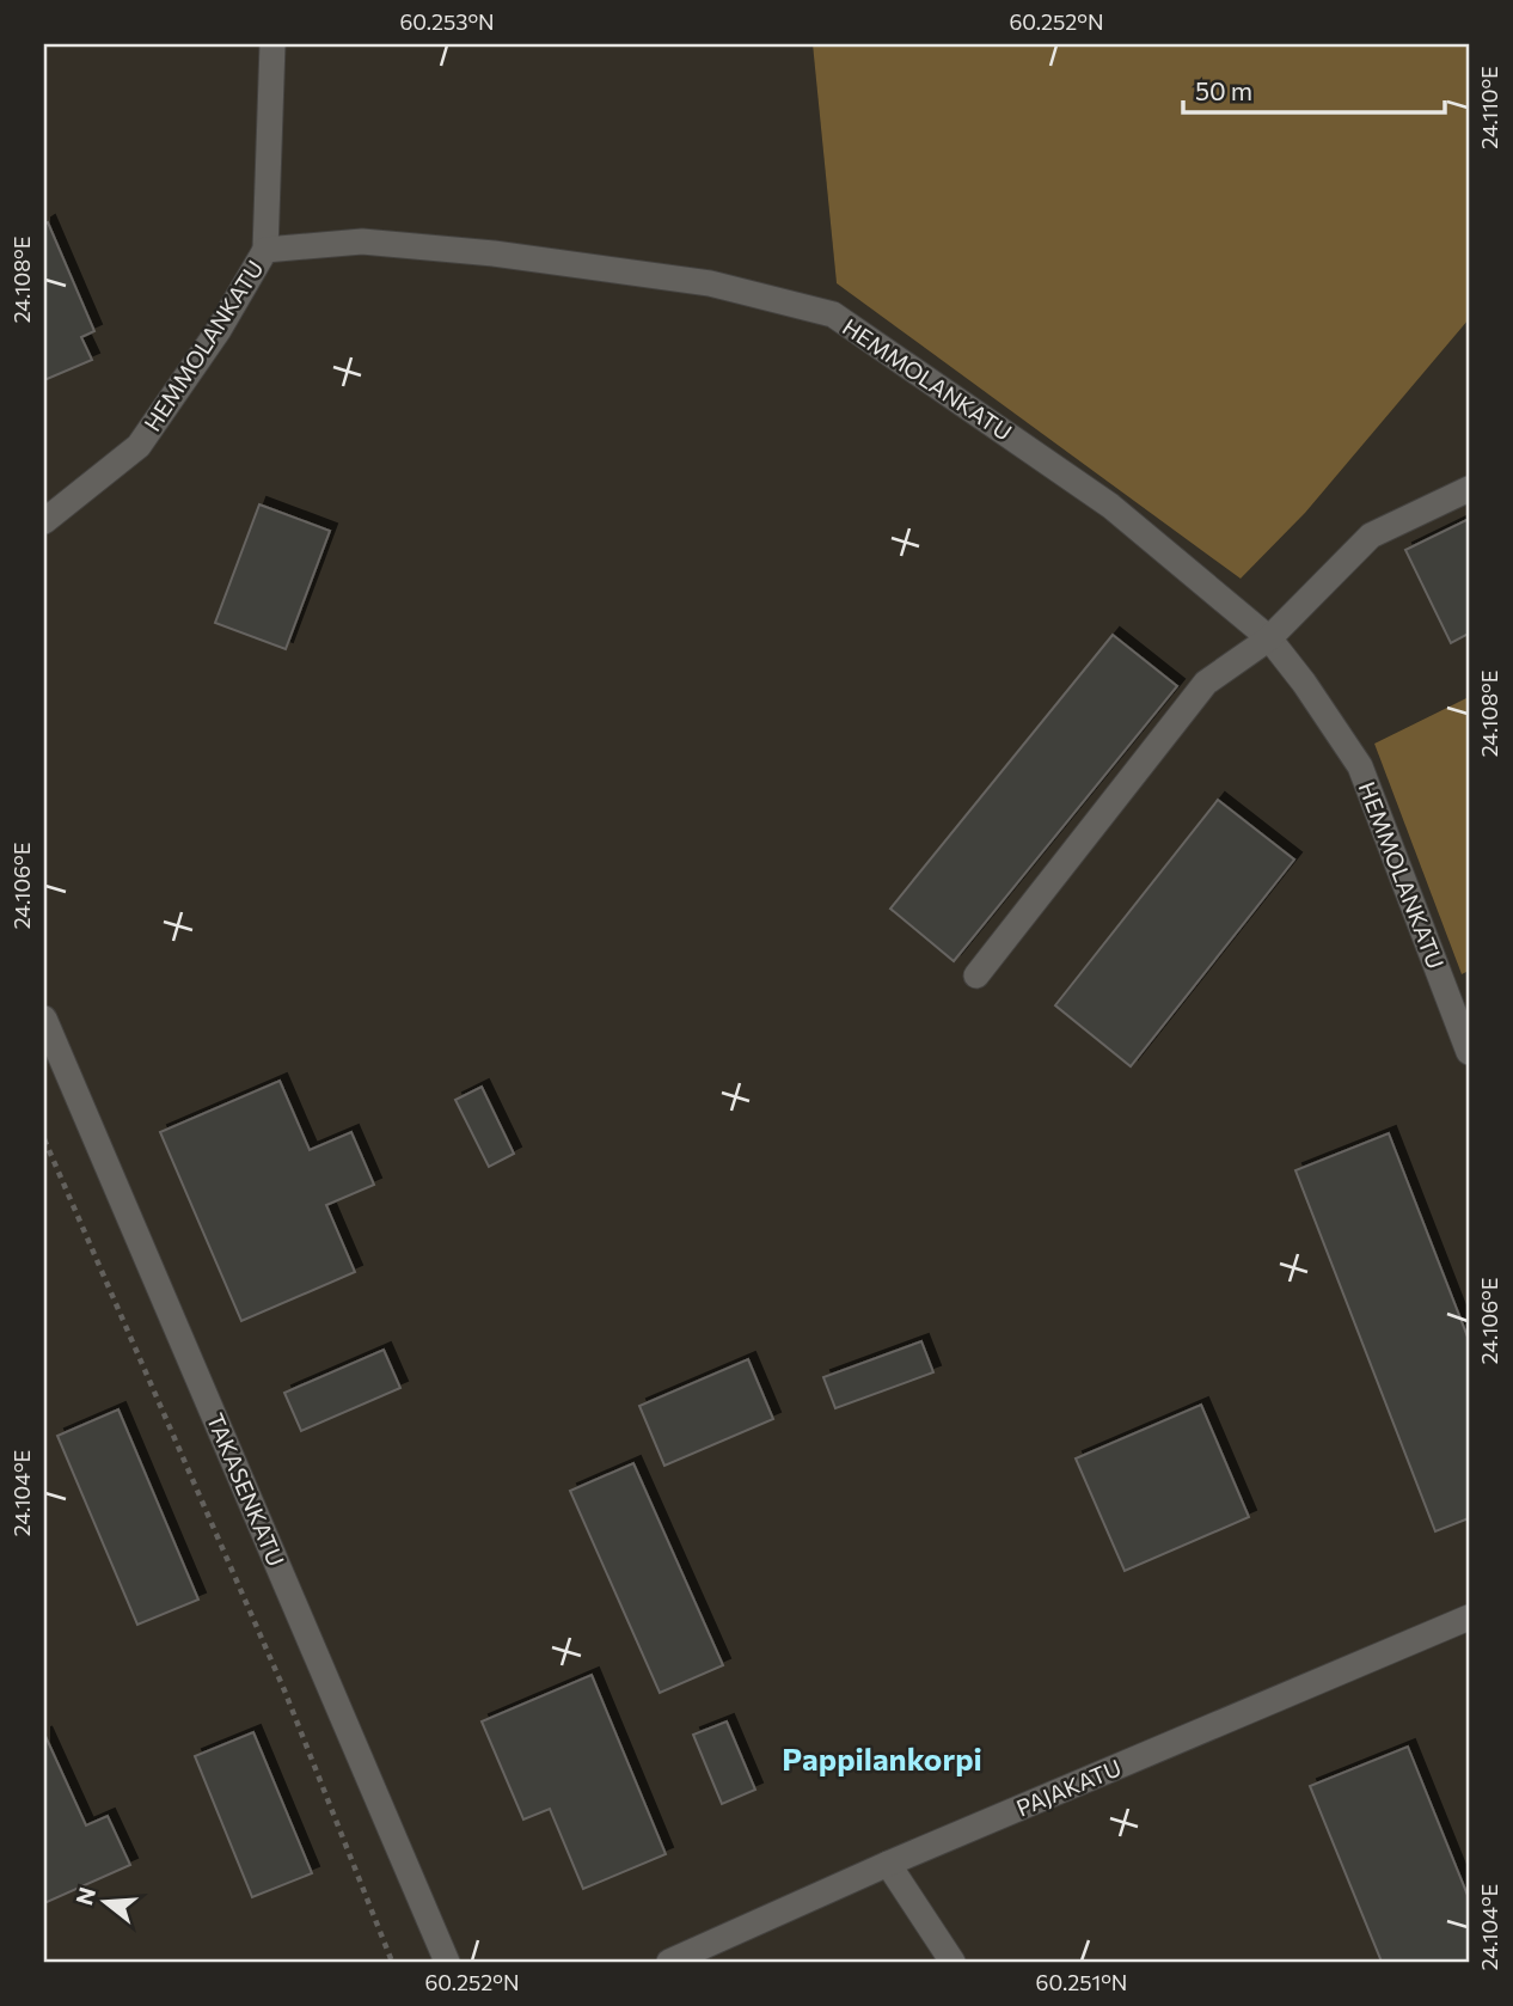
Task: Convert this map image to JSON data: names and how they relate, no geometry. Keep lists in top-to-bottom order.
{
  "streets": {
    "street": ["HEMMOLANKATU", "TAKASENKATU", "PAJAKATU"]
  },
  "districts": ["Pappilankorpi"],
  "scale_bar": "50 m",
  "north": "left",
  "coordinates": [
    "60.253°N",
    "60.252°N",
    "24.110°E",
    "24.108°E",
    "24.106°E",
    "24.104°E",
    "60.251°N"
  ]
}
